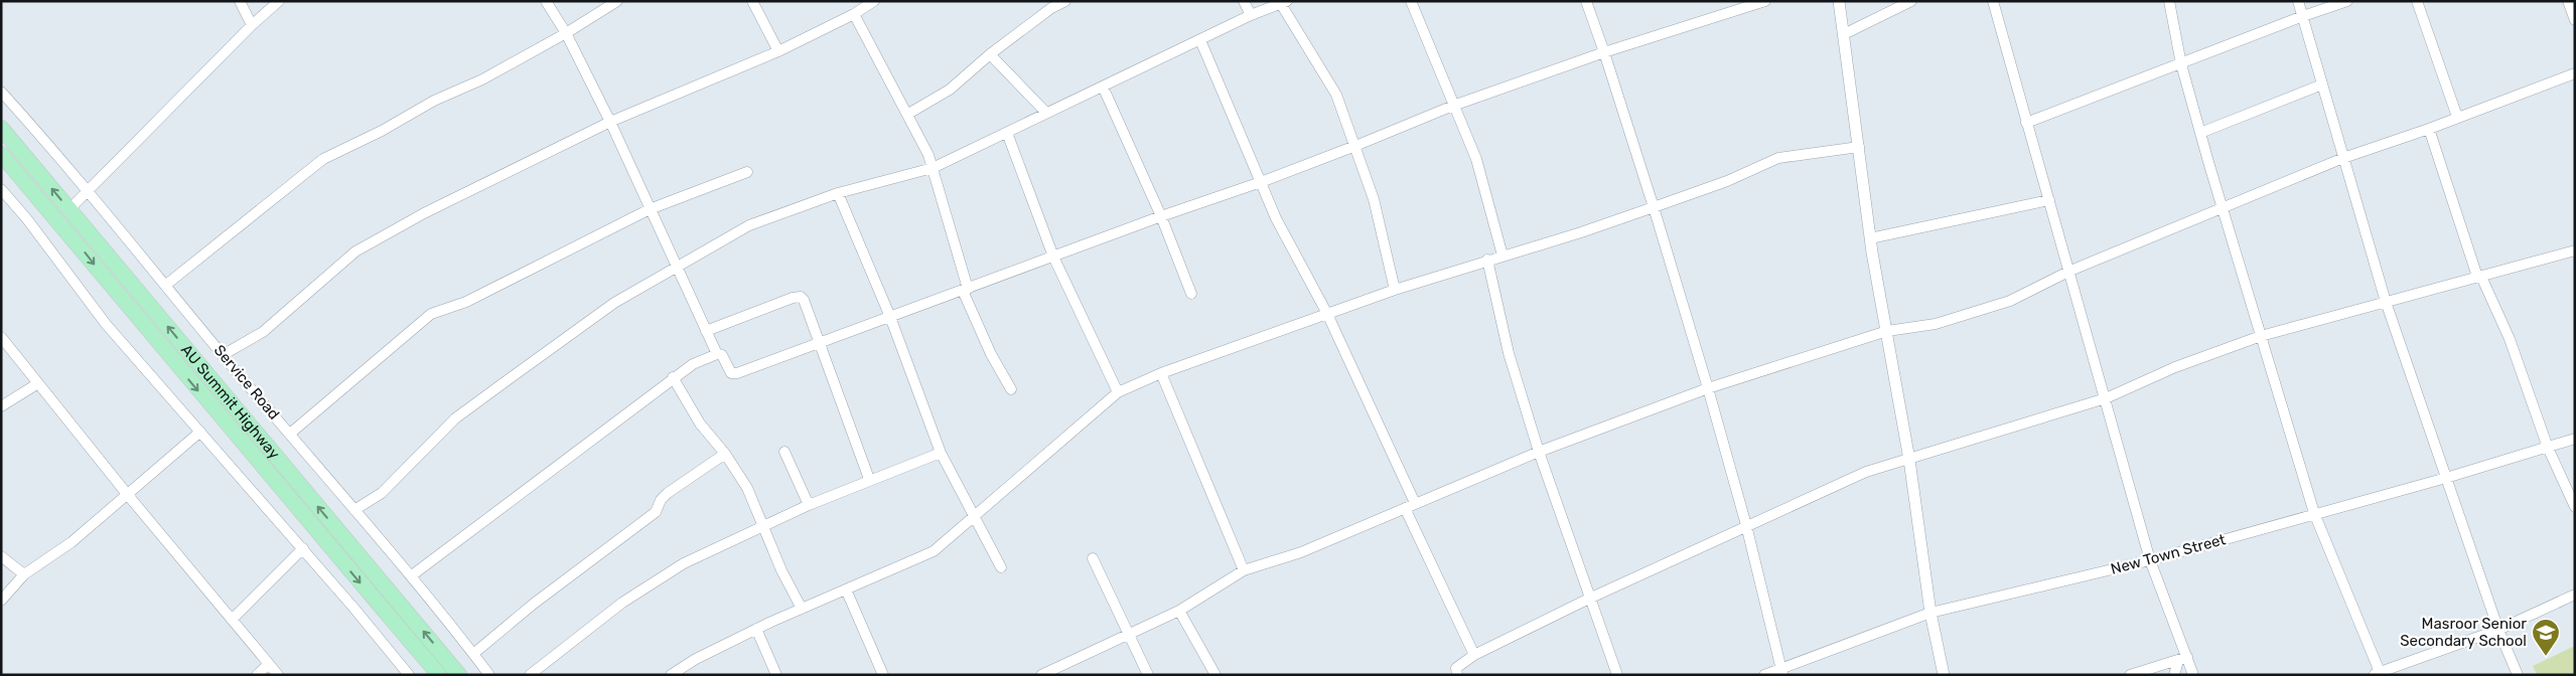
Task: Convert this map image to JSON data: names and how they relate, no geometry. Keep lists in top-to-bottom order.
{
  "streets": {
    "main road": ["AU Summit Highway"],
    "street": ["Service Road", "New Town Street"]
  },
  "places": {
    "school or university": ["Masroor Senior Secondary School"]
  }
}
